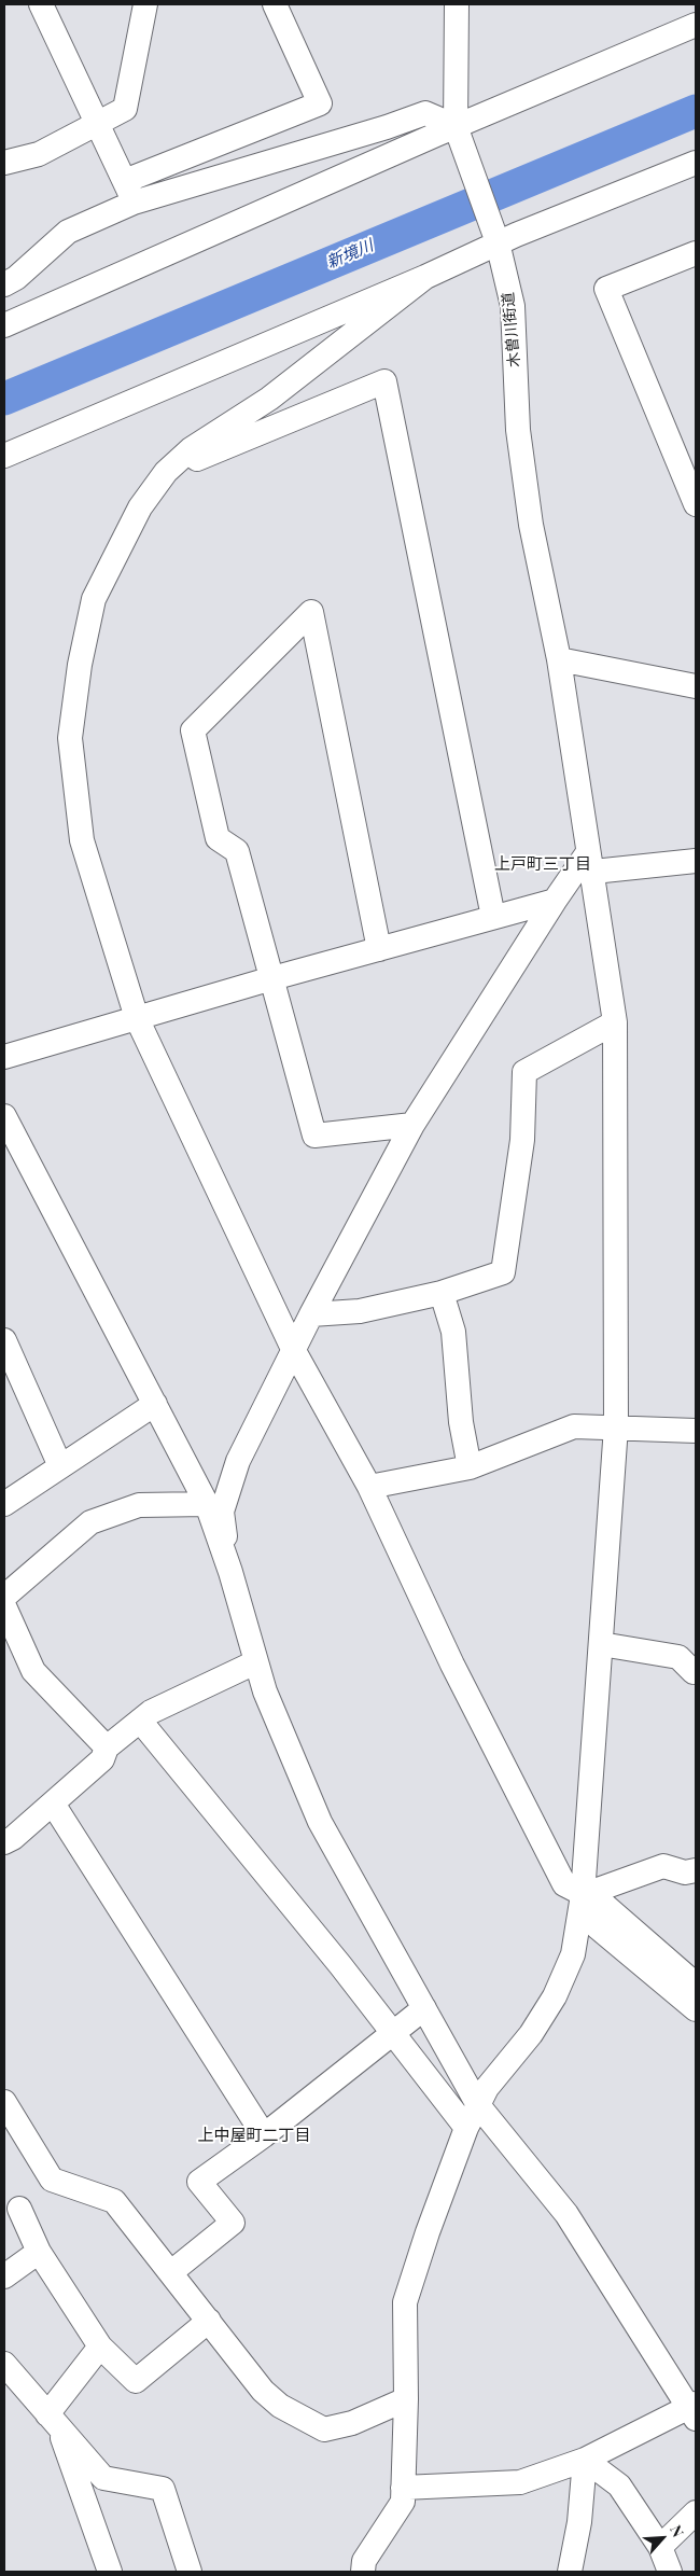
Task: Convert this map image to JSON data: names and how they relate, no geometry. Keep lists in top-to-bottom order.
{
  "streets": {
    "street": ["木曽川街道"]
  },
  "districts": ["上戸町三丁目", "上中屋町二丁目"],
  "water": ["新境川"],
  "north": "top right"
}
